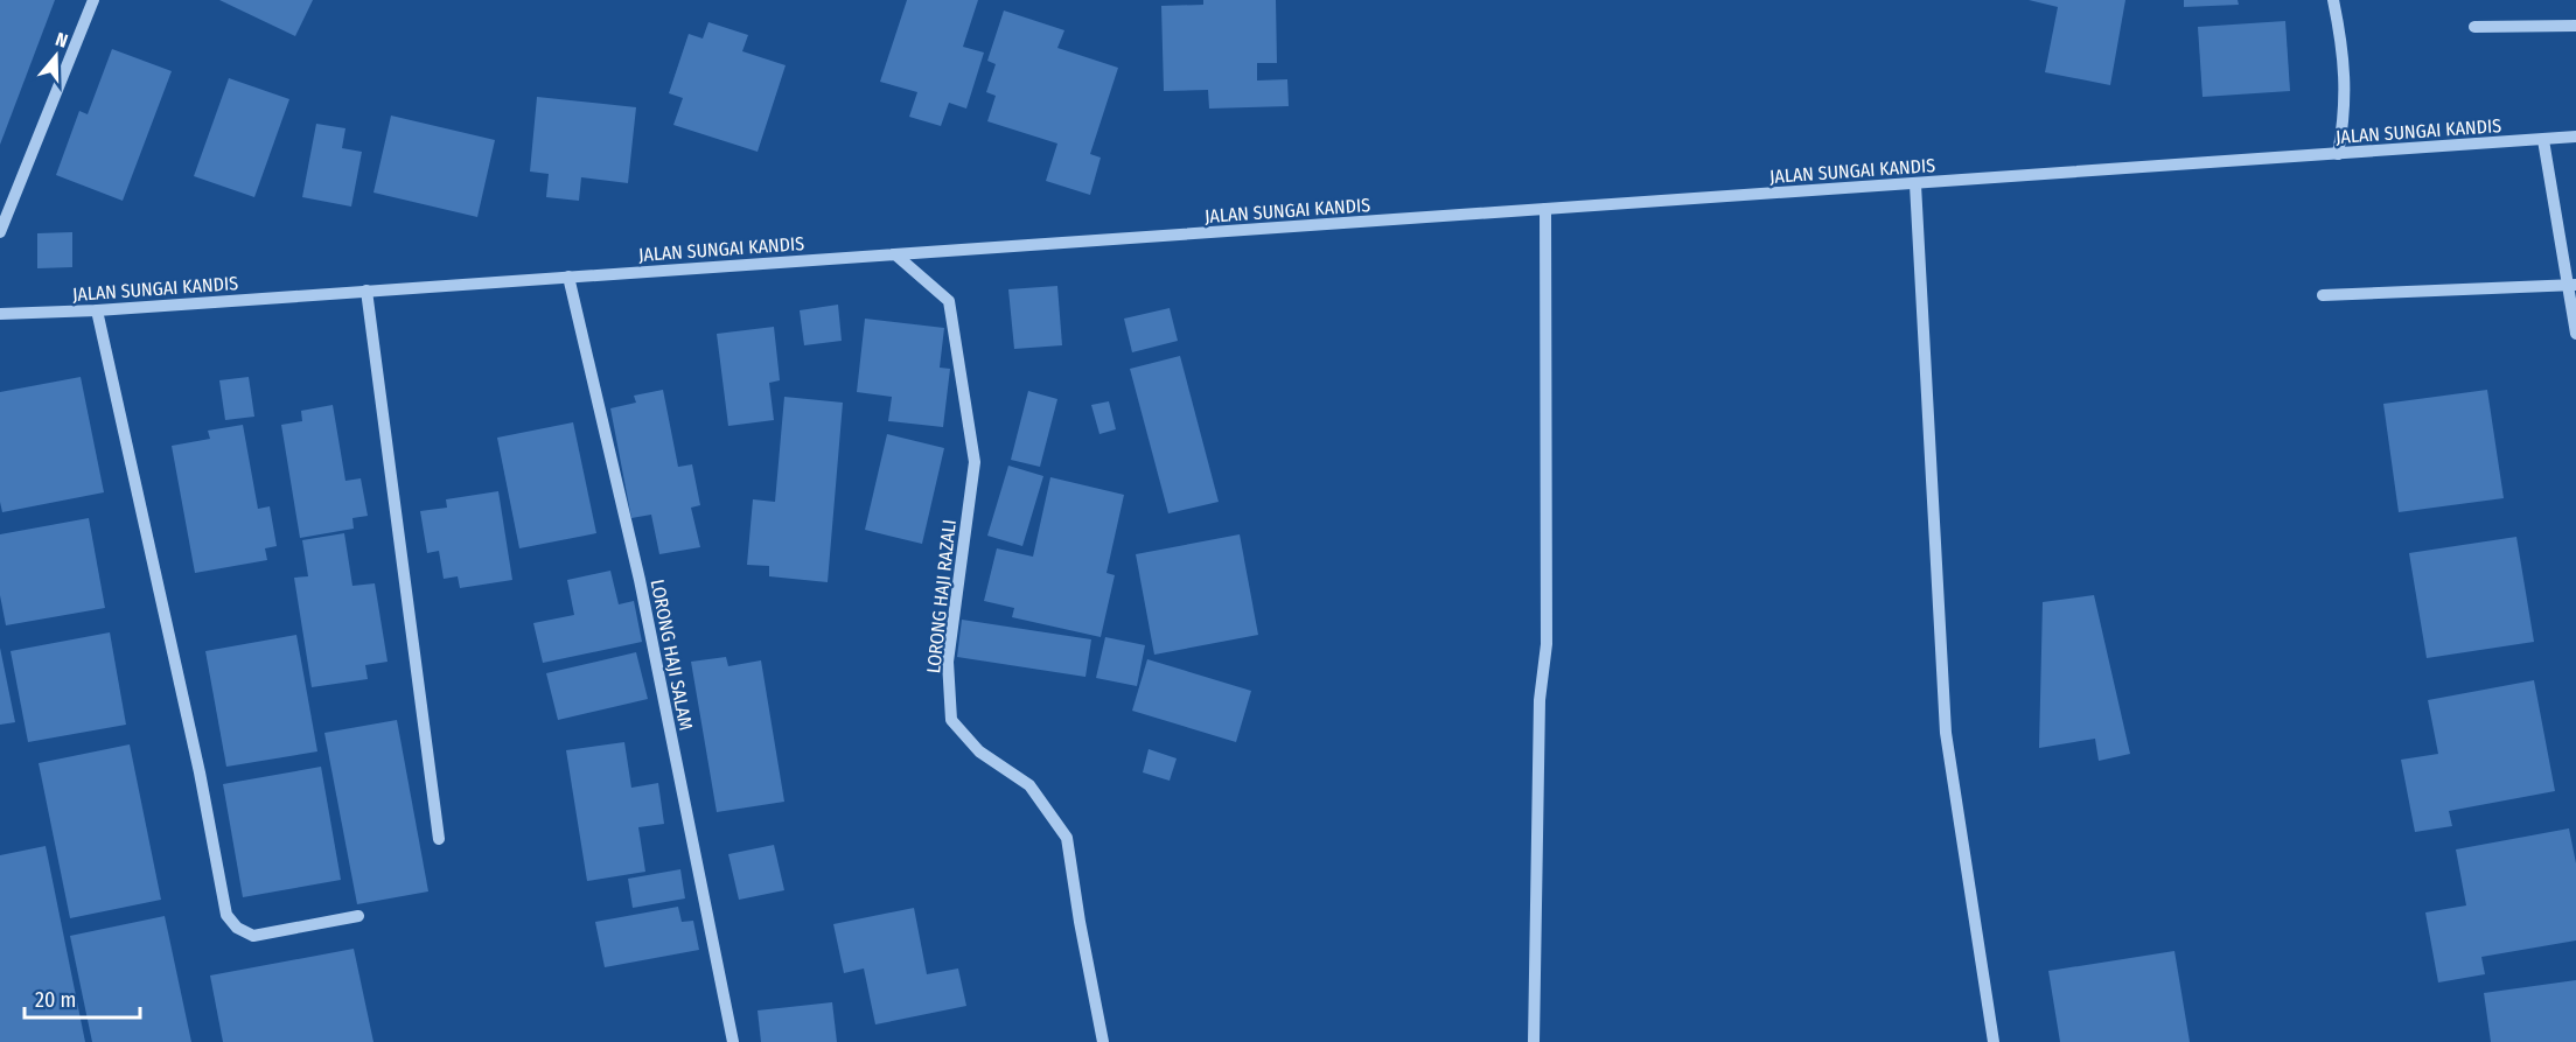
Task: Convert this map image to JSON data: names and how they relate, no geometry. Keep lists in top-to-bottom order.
{
  "streets": {
    "street": ["JALAN SUNGAI KANDIS", "LORONG HAJI RAZALI", "LORONG HAJI SALAM"]
  },
  "crossings": [
    ["JALAN SUNGAI KANDIS", "LORONG HAJI RAZALI"],
    ["JALAN SUNGAI KANDIS", "LORONG HAJI SALAM"]
  ],
  "scale_bar": "20 m",
  "north": "top"
}
